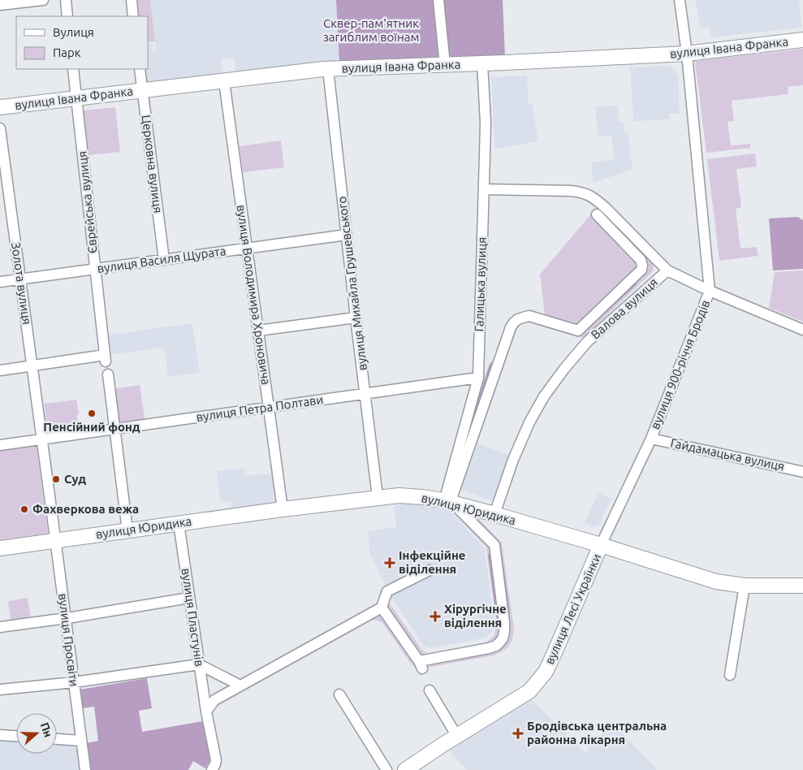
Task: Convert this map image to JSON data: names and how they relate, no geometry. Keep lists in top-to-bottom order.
{
  "streets": {
    "street": [
      "вулиця Івана Франка",
      "Церковна вулиця",
      "Єврейська вулиця",
      "вулиця Василя Щурата",
      "Золота вулиця",
      "вулиця Михайла Грушевського",
      "Галицька вулиця",
      "вулиця Володимира Хроновича",
      "Валова вулиця",
      "вулиця 900-річчя Бродів",
      "вулиця Петра Полтави",
      "Гайдамацька вулиця",
      "вулиця Юридика",
      "вулиця Лесі Українки",
      "вулиця Пластунів",
      "вулиця Просвіти"
    ]
  },
  "crossings": [
    ["вулиця Івана Франка", "Церковна вулиця"],
    ["вулиця Івана Франка", "Єврейська вулиця"],
    ["вулиця Івана Франка", "вулиця Михайла Грушевського"],
    ["вулиця Івана Франка", "Галицька вулиця"],
    ["вулиця Івана Франка", "вулиця Володимира Хроновича"],
    ["вулиця Івана Франка", "вулиця 900-річчя Бродів"],
    ["Церковна вулиця", "вулиця Василя Щурата"],
    ["Єврейська вулиця", "вулиця Василя Щурата"],
    ["Єврейська вулиця", "Золота вулиця"],
    ["вулиця Василя Щурата", "Золота вулиця"],
    ["вулиця Василя Щурата", "вулиця Михайла Грушевського"],
    ["вулиця Василя Щурата", "вулиця Володимира Хроновича"],
    ["Золота вулиця", "вулиця Петра Полтави"],
    ["Золота вулиця", "вулиця Просвіти"],
    ["вулиця Михайла Грушевського", "вулиця Петра Полтави"],
    ["вулиця Михайла Грушевського", "вулиця Юридика"],
    ["Галицька вулиця", "Валова вулиця"],
    ["Галицька вулиця", "вулиця Петра Полтави"],
    ["Галицька вулиця", "вулиця Юридика"],
    ["вулиця Володимира Хроновича", "вулиця Петра Полтави"],
    ["вулиця Володимира Хроновича", "вулиця Юридика"],
    ["Валова вулиця", "вулиця Юридика"],
    ["вулиця 900-річчя Бродів", "Гайдамацька вулиця"],
    ["вулиця 900-річчя Бродів", "вулиця Юридика"],
    ["вулиця 900-річчя Бродів", "вулиця Лесі Українки"],
    ["вулиця Петра Полтави", "вулиця Просвіти"],
    ["вулиця Юридика", "вулиця Лесі Українки"],
    ["вулиця Юридика", "вулиця Пластунів"],
    ["вулиця Юридика", "вулиця Просвіти"]
  ],
  "parks": ["Сквер-пам'ятник загиблим воїнам"],
  "places": {
    "other": ["Пенсійний фонд", "Cуд", "Фахверкова вежа"],
    "health": ["Інфекційне віділення", "Хірургічне віділення", "Бродівська центральна районна лікарня"]
  },
  "legend": ["Вулиця", "Парк"],
  "north": "right"
}
